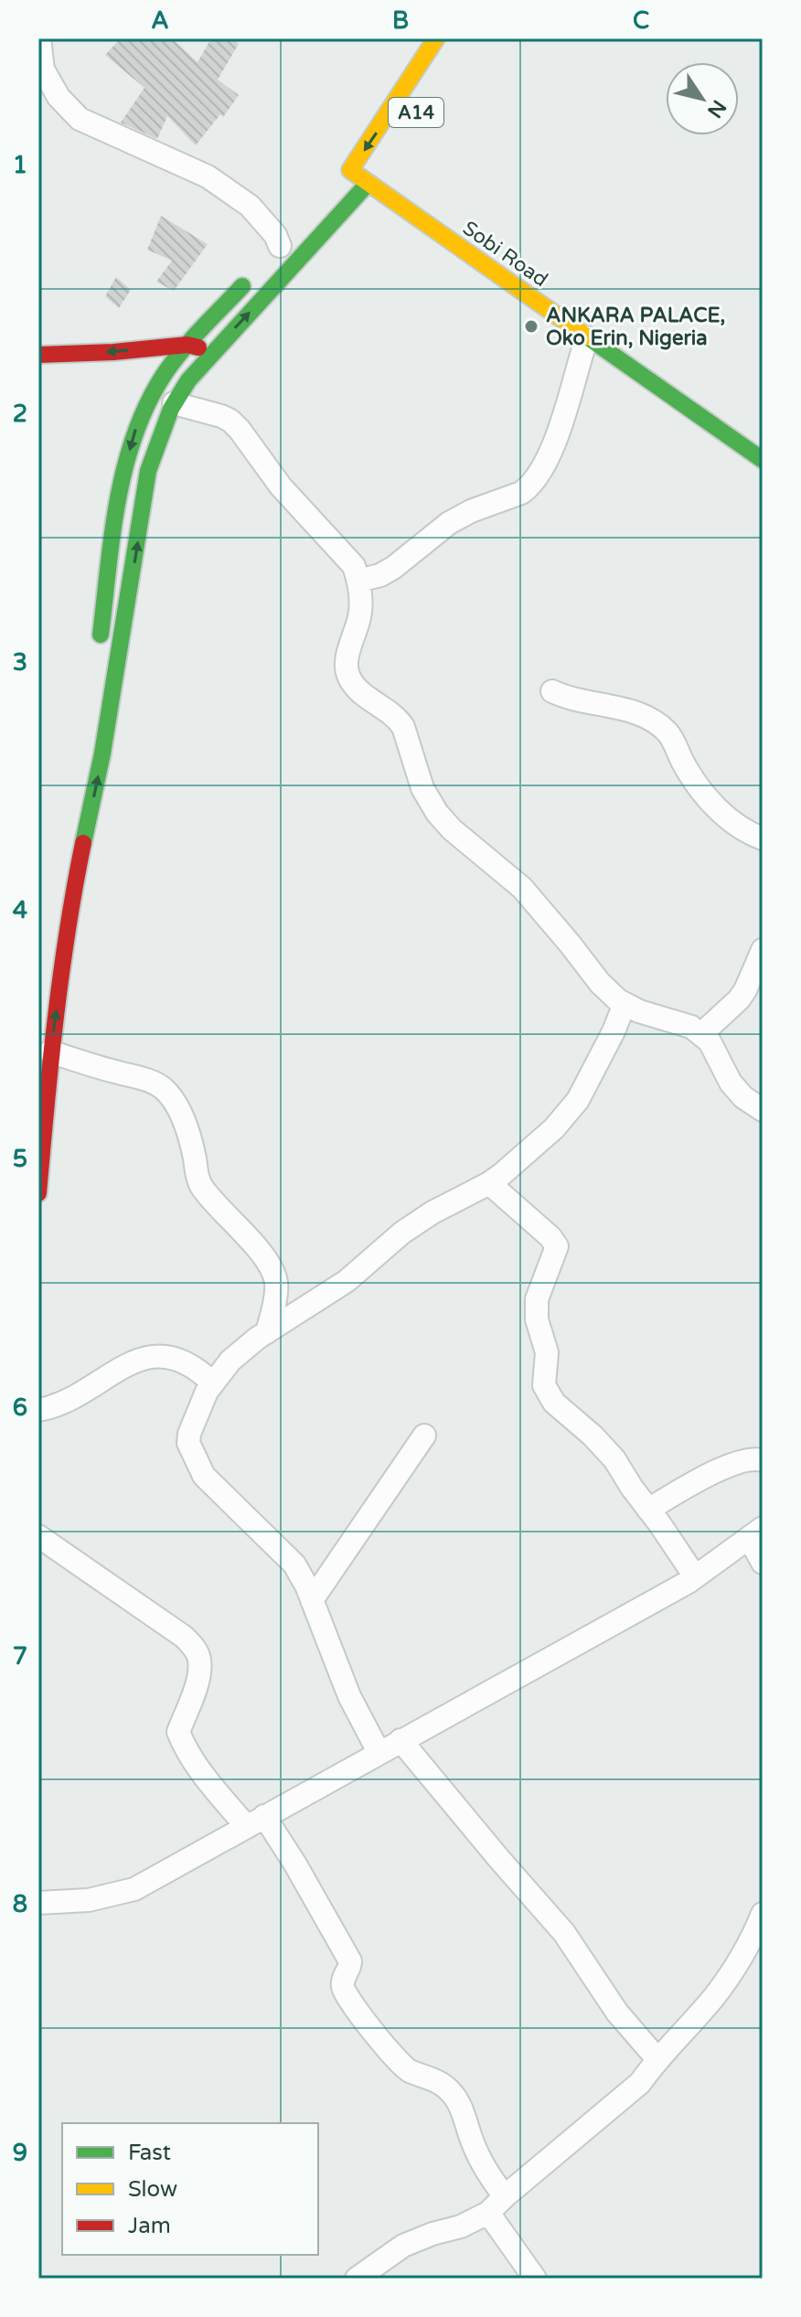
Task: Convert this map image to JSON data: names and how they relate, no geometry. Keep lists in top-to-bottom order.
{
  "streets": {
    "main road": ["A14", "Sobi Road"]
  },
  "crossings": [
    ["A14", "Sobi Road"]
  ],
  "places": ["ANKARA PALACE, Oko Erin, Nigeria"],
  "legend": ["Fast", "Slow", "Jam"],
  "north": "bottom right",
  "grid": {
    "columns": ["A", "B", "C"],
    "rows": [
      "1",
      "2",
      "3",
      "4",
      "5",
      "6",
      "7",
      "8",
      "9"
    ]
  }
}
